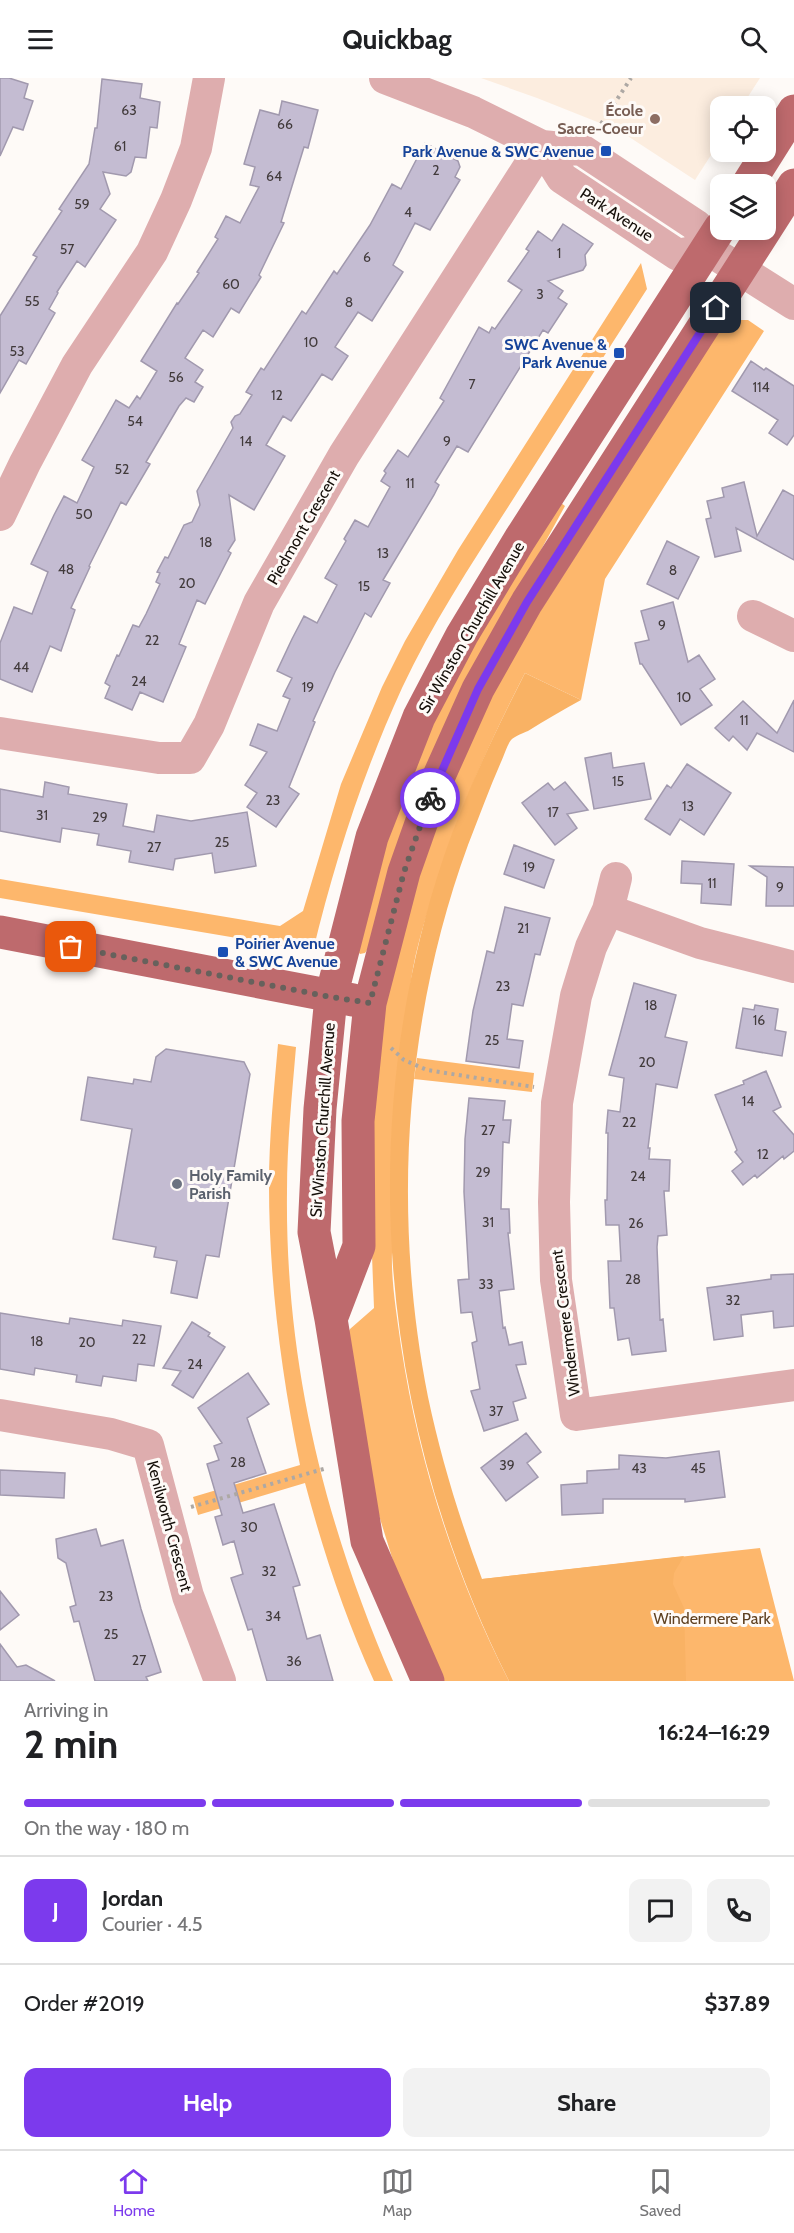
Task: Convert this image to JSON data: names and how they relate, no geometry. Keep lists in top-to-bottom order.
{
  "streets": {
    "main road": ["Sir Winston Churchill Avenue"],
    "street": [
      "Park Avenue",
      "Piedmont Crescent",
      "Windermere Crescent",
      "Kenilworth Crescent"
    ]
  },
  "crossings": [
    ["Park Avenue", "Piedmont Crescent"],
    ["Park Avenue", "Sir Winston Churchill Avenue"]
  ],
  "parks": ["Windermere Park"],
  "places": {
    "other": ["École Sacre-Coeur", "Holy Family Parish"],
    "transit": ["Park Avenue & SWC Avenue", "SWC Avenue & Park Avenue", "Poirier Avenue & SWC Avenue"]
  },
  "house_numbers": [
    "63",
    "66",
    "61",
    "2",
    "64",
    "59",
    "4",
    "57",
    "1",
    "6",
    "60",
    "3",
    "55",
    "8",
    "10",
    "53",
    "56",
    "7",
    "114",
    "12",
    "54",
    "14",
    "9",
    "52",
    "11",
    "50",
    "18",
    "13",
    "48",
    "8",
    "20",
    "15",
    "9",
    "22",
    "44",
    "24",
    "19",
    "10",
    "11",
    "15",
    "23",
    "13",
    "17",
    "31",
    "29",
    "25",
    "27",
    "19",
    "11",
    "9",
    "21",
    "23",
    "18",
    "16",
    "25",
    "20",
    "14",
    "22",
    "27",
    "12",
    "29",
    "24",
    "31",
    "26",
    "28",
    "33",
    "32",
    "22",
    "18",
    "20",
    "24",
    "37",
    "28",
    "39",
    "43",
    "45",
    "30",
    "32",
    "23",
    "34",
    "25",
    "27",
    "36"
  ],
  "page": {
    "header": "Quickbag",
    "heading": ["2 min", "Arriving in", "16:24–16:29"],
    "panel": [
      "Jordan",
      "Courier · 4.5",
      "Order #2019",
      "$37.89"
    ],
    "bar": "On the way · 180 m",
    "round": "J",
    "buttons": ["Help", "Share"],
    "tabs": ["Home", "Map", "Saved"]
  }
}
